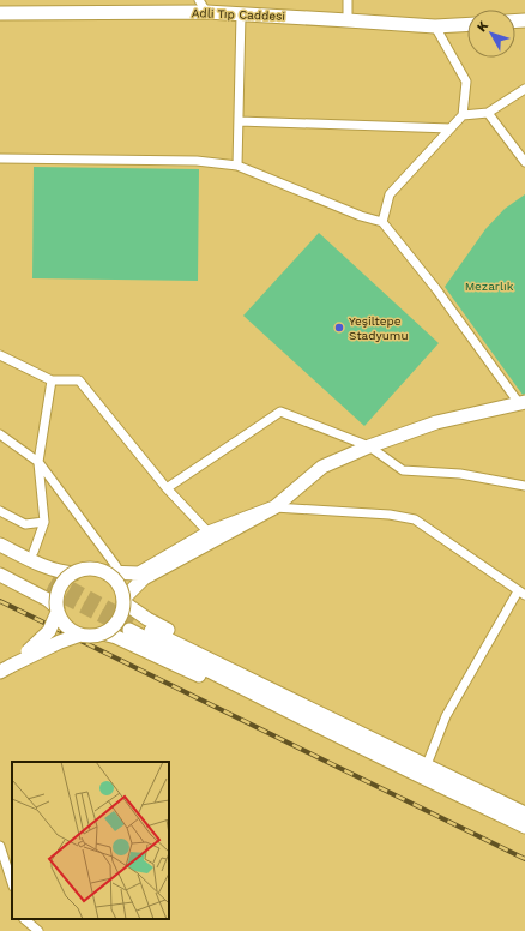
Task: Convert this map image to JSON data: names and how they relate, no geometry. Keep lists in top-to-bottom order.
{
  "streets": {
    "main road": ["Adli Tıp Caddesi"]
  },
  "parks": ["Mezarlık"],
  "places": ["Yeşiltepe Stadyumu"],
  "north": "top left"
}
